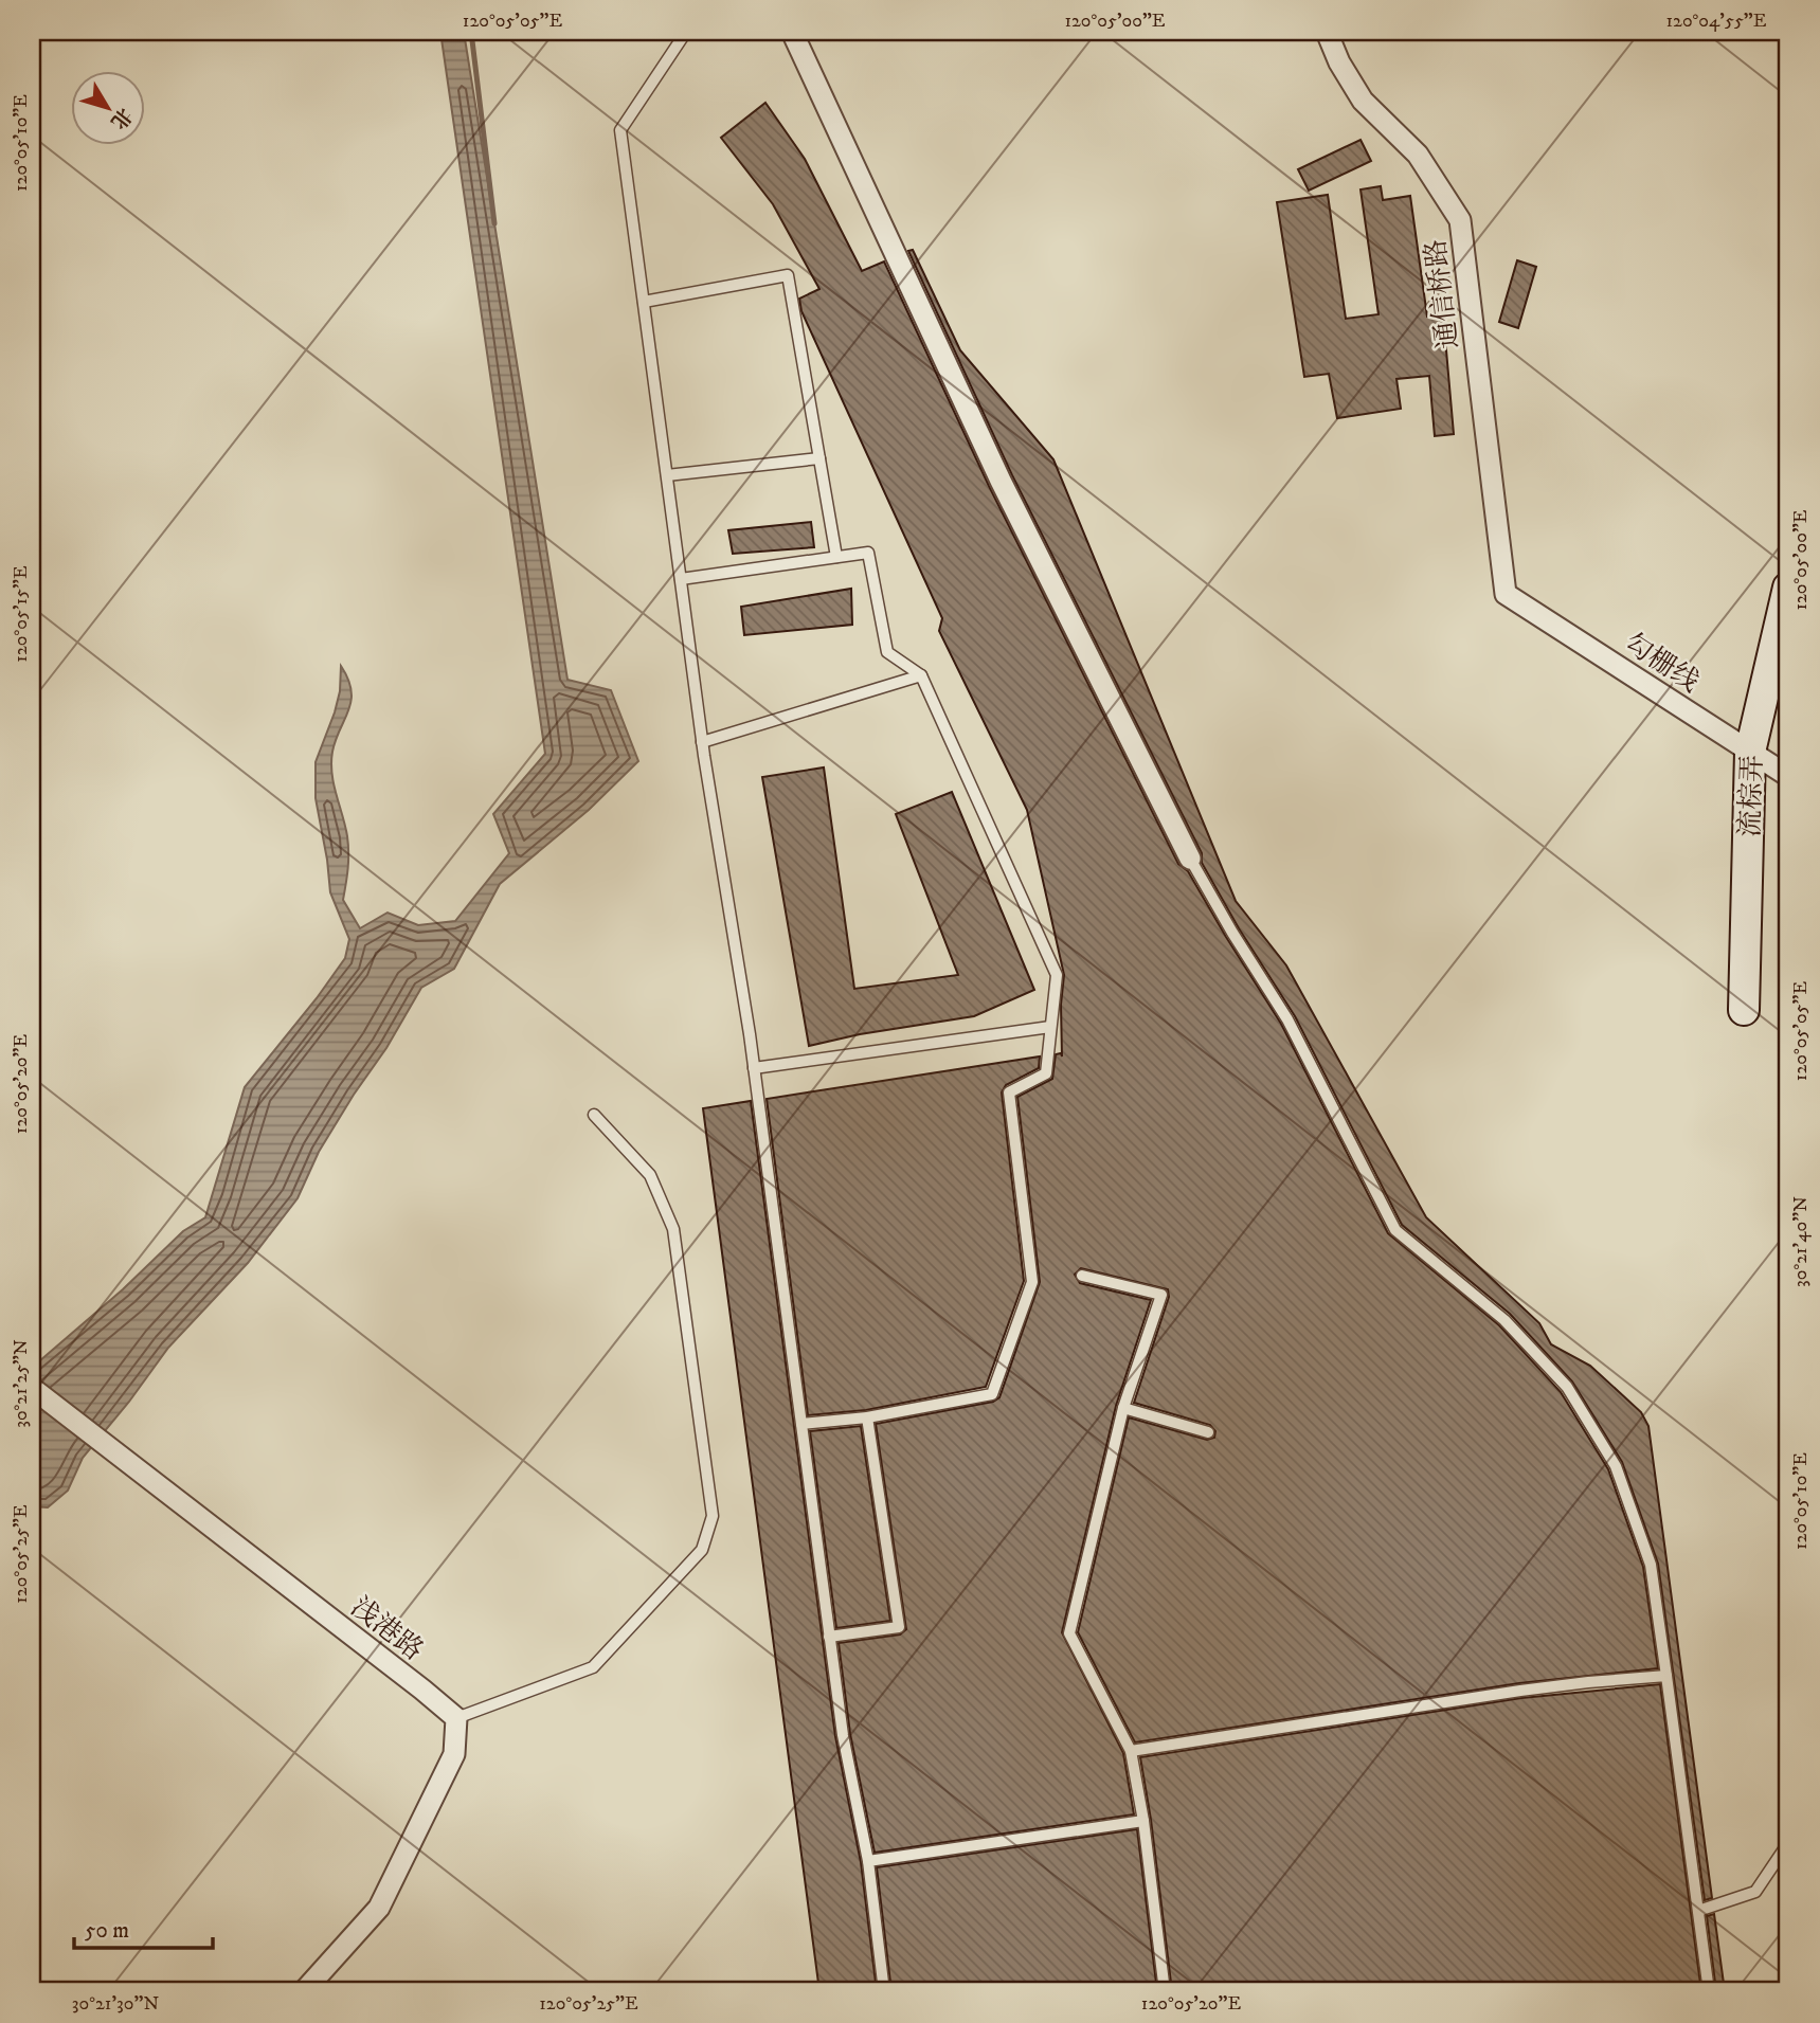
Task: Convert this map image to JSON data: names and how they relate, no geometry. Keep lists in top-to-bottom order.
{
  "streets": {
    "street": [
      "通信桥路",
      "勾栅线",
      "流棕弄",
      "浅港路"
    ]
  },
  "crossings": [
    ["通信桥路", "勾栅线"],
    ["勾栅线", "流棕弄"]
  ],
  "scale_bar": "50 m",
  "north": "bottom right",
  "coordinates": [
    "120°05'05\"E",
    "120°05'00\"E",
    "120°04'55\"E",
    "120°05'10\"E",
    "120°05'15\"E",
    "120°05'20\"E",
    "30°21'40\"N",
    "30°21'25\"N",
    "120°05'25\"E",
    "30°21'30\"N"
  ]
}
